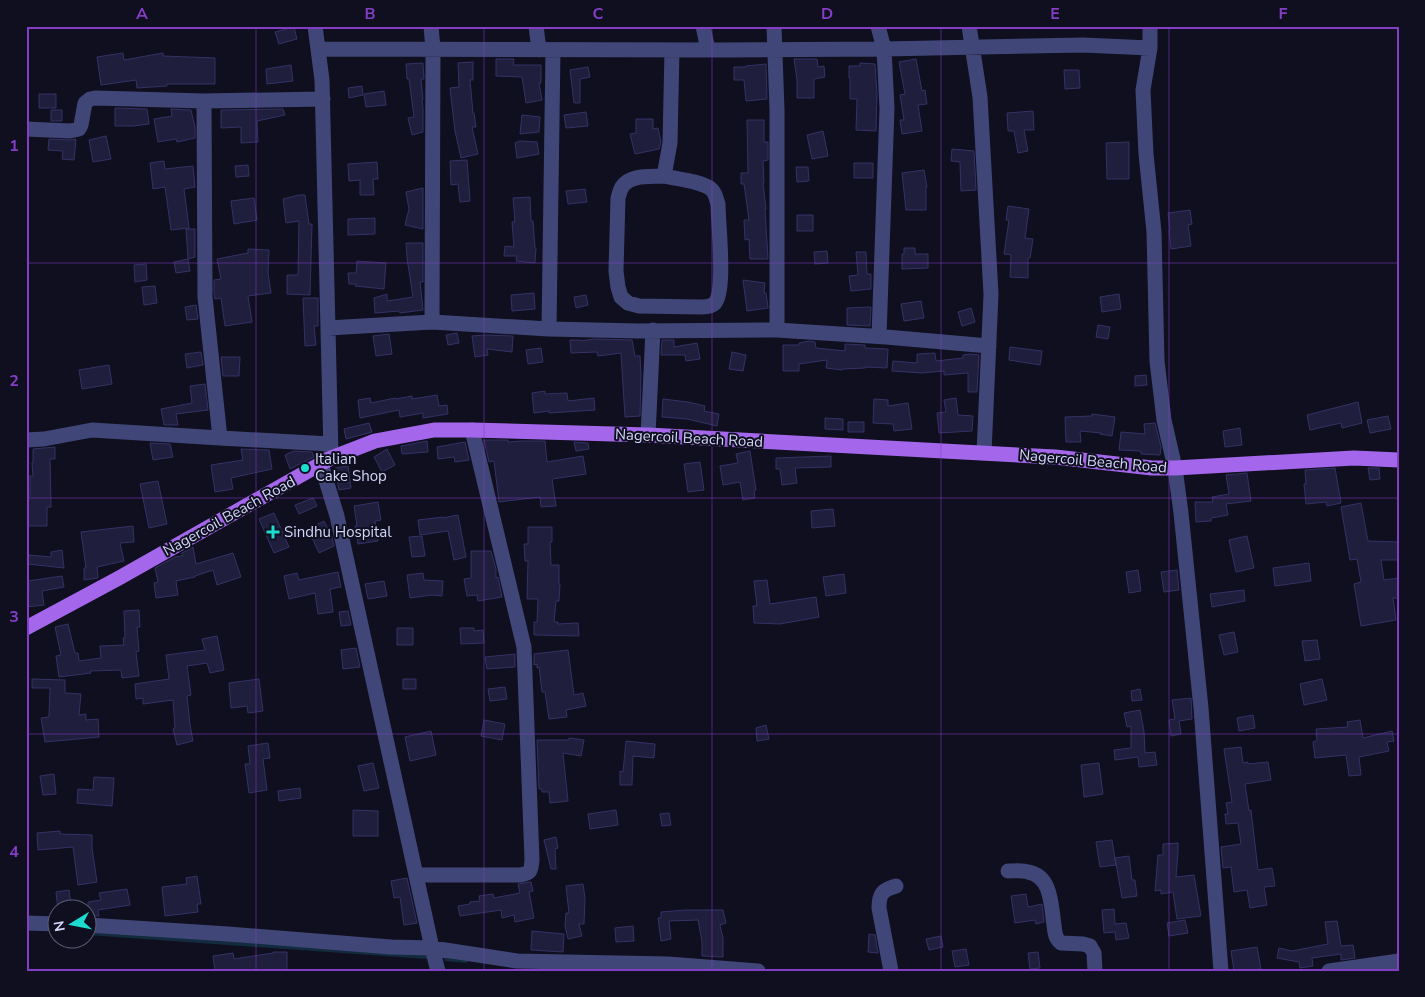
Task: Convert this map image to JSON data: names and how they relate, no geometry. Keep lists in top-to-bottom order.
{
  "streets": {
    "main road": ["Nagercoil Beach Road"]
  },
  "places": {
    "other": ["Italian Cake Shop"],
    "health": ["Sindhu Hospital"]
  },
  "north": "left",
  "grid": {
    "columns": [
      "A",
      "B",
      "C",
      "D",
      "E",
      "F"
    ],
    "rows": [
      "1",
      "2",
      "3",
      "4"
    ]
  }
}
